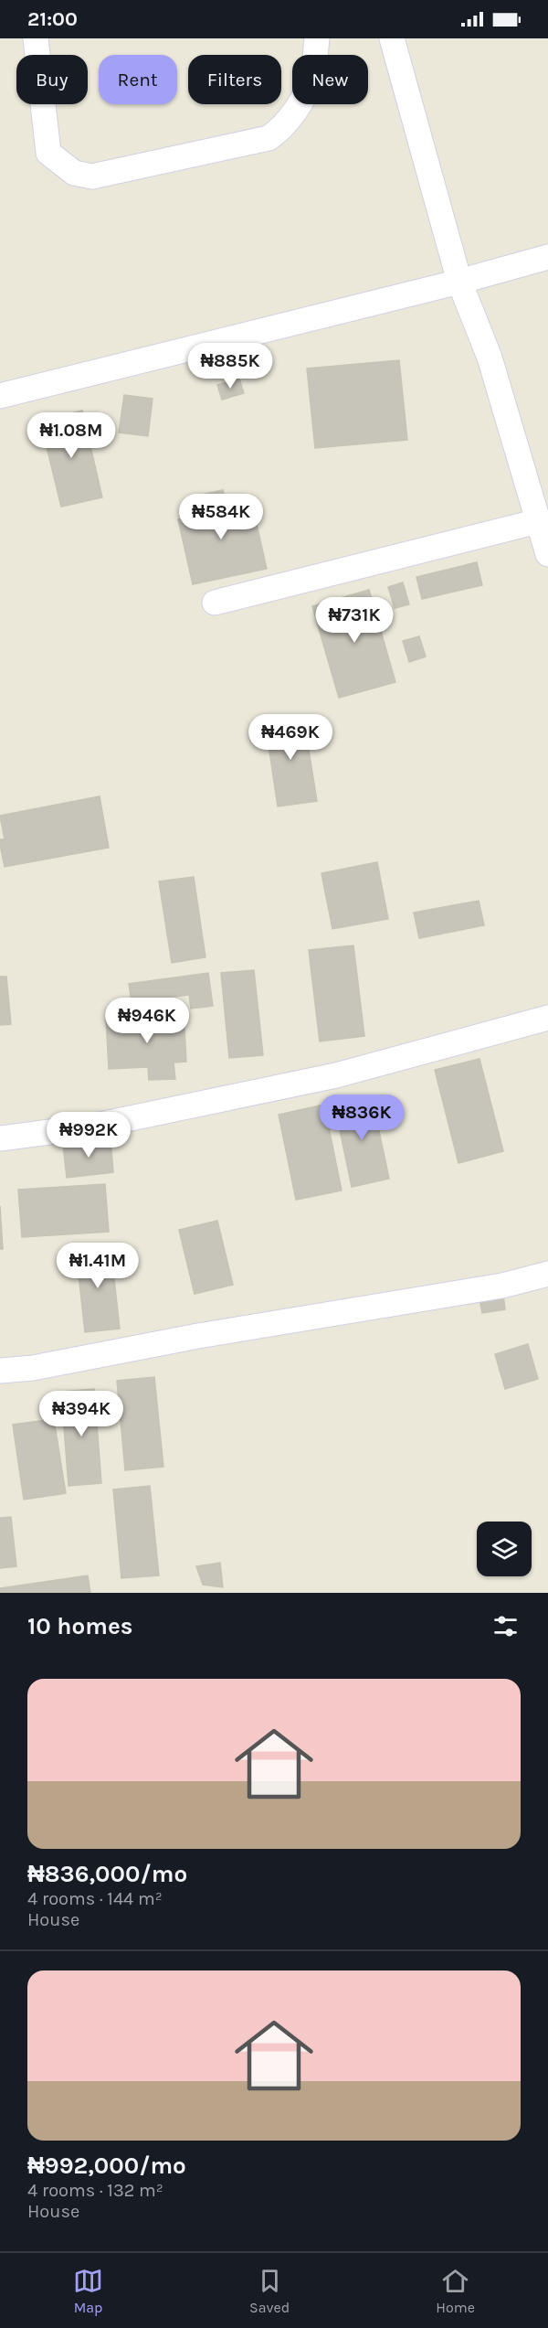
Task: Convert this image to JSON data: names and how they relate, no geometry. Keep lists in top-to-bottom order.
{
  "page": {
    "status": "21:00",
    "chip": [
      "Buy",
      "Rent",
      "Filters",
      "New"
    ],
    "price": [
      "₦885K",
      "₦1.08M",
      "₦584K",
      "₦731K",
      "₦469K",
      "₦946K",
      "₦836K",
      "₦992K",
      "₦1.41M",
      "₦394K"
    ],
    "heading": "10 homes",
    "list": [
      {
        "name": "₦836,000/mo",
        "note": "4 rooms · 144 m² · House"
      },
      {
        "name": "₦992,000/mo",
        "note": "4 rooms · 132 m² · House"
      }
    ],
    "tabs": ["Map", "Saved", "Home"]
  }
}
